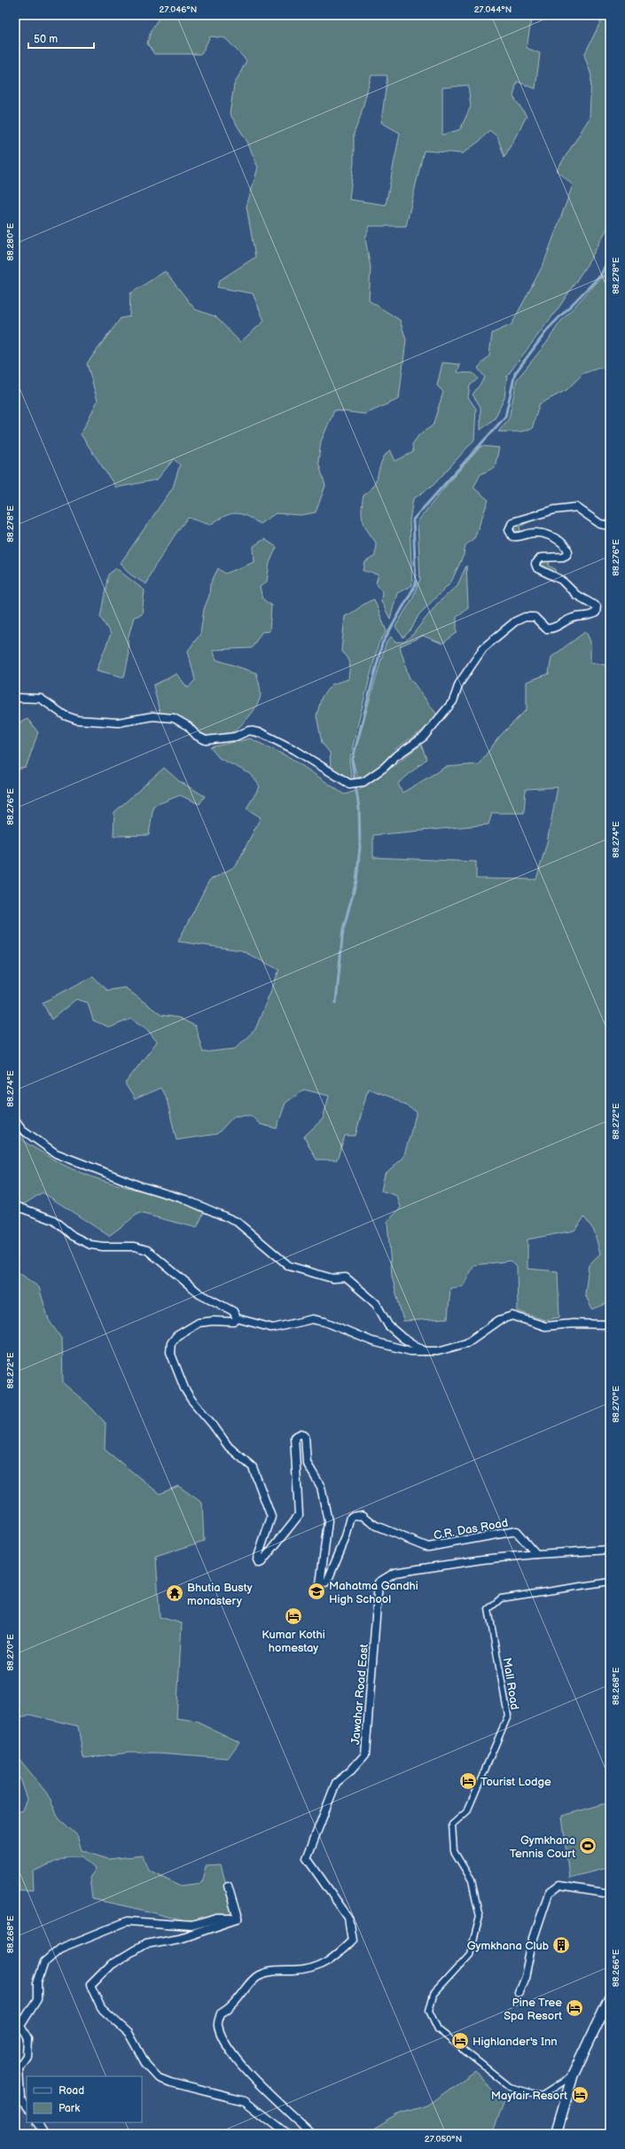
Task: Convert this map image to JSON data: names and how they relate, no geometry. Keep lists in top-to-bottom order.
{
  "streets": {
    "street": ["C.R. Das Road", "Mall Road", "Jawahar Road East"]
  },
  "crossings": [
    ["C.R. Das Road", "Jawahar Road East"]
  ],
  "places": {
    "school or university": ["Mahatma Gandhi High School"],
    "temple": ["Bhutia Busty monastery"],
    "hotel": [
      "Kumar Kothi homestay",
      "Tourist Lodge",
      "Pine Tree Spa Resort",
      "Highlander's Inn",
      "Mayfair Resort"
    ],
    "sports": ["Gymkhana Tennis Court"],
    "building": ["Gymkhana Club"]
  },
  "legend": ["Road", "Park"],
  "scale_bar": "50 m",
  "coordinates": [
    "27.046°N",
    "27.044°N",
    "88.280°E",
    "88.278°E",
    "88.276°E",
    "88.274°E",
    "88.272°E",
    "88.270°E",
    "88.268°E",
    "88.266°E",
    "27.050°N"
  ]
}
